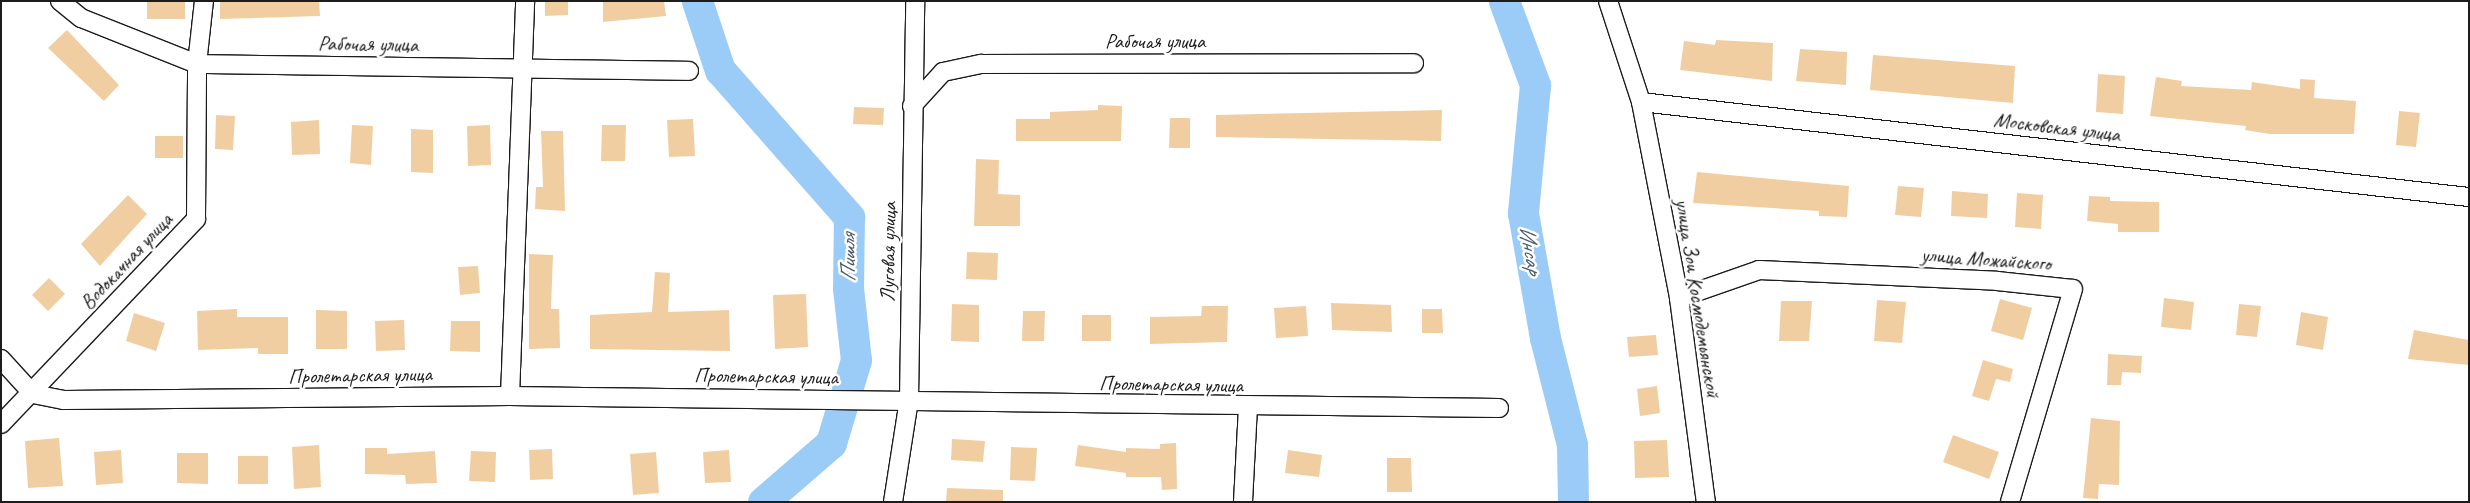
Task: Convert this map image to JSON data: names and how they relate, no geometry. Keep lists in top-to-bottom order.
{
  "streets": {
    "street": [
      "Рабочая улица",
      "Московская улица",
      "Луговая улица",
      "улица Можайского",
      "Водокачная улица",
      "улица Зои Космодемьянской",
      "Пролетарская улица"
    ]
  },
  "crossings": [
    ["Рабочая улица", "Луговая улица"],
    ["Рабочая улица", "Водокачная улица"],
    ["Московская улица", "улица Зои Космодемьянской"],
    ["Луговая улица", "Пролетарская улица"],
    ["улица Можайского", "улица Зои Космодемьянской"],
    ["Водокачная улица", "Пролетарская улица"]
  ],
  "water": ["Инсар", "Пишля"]
}
